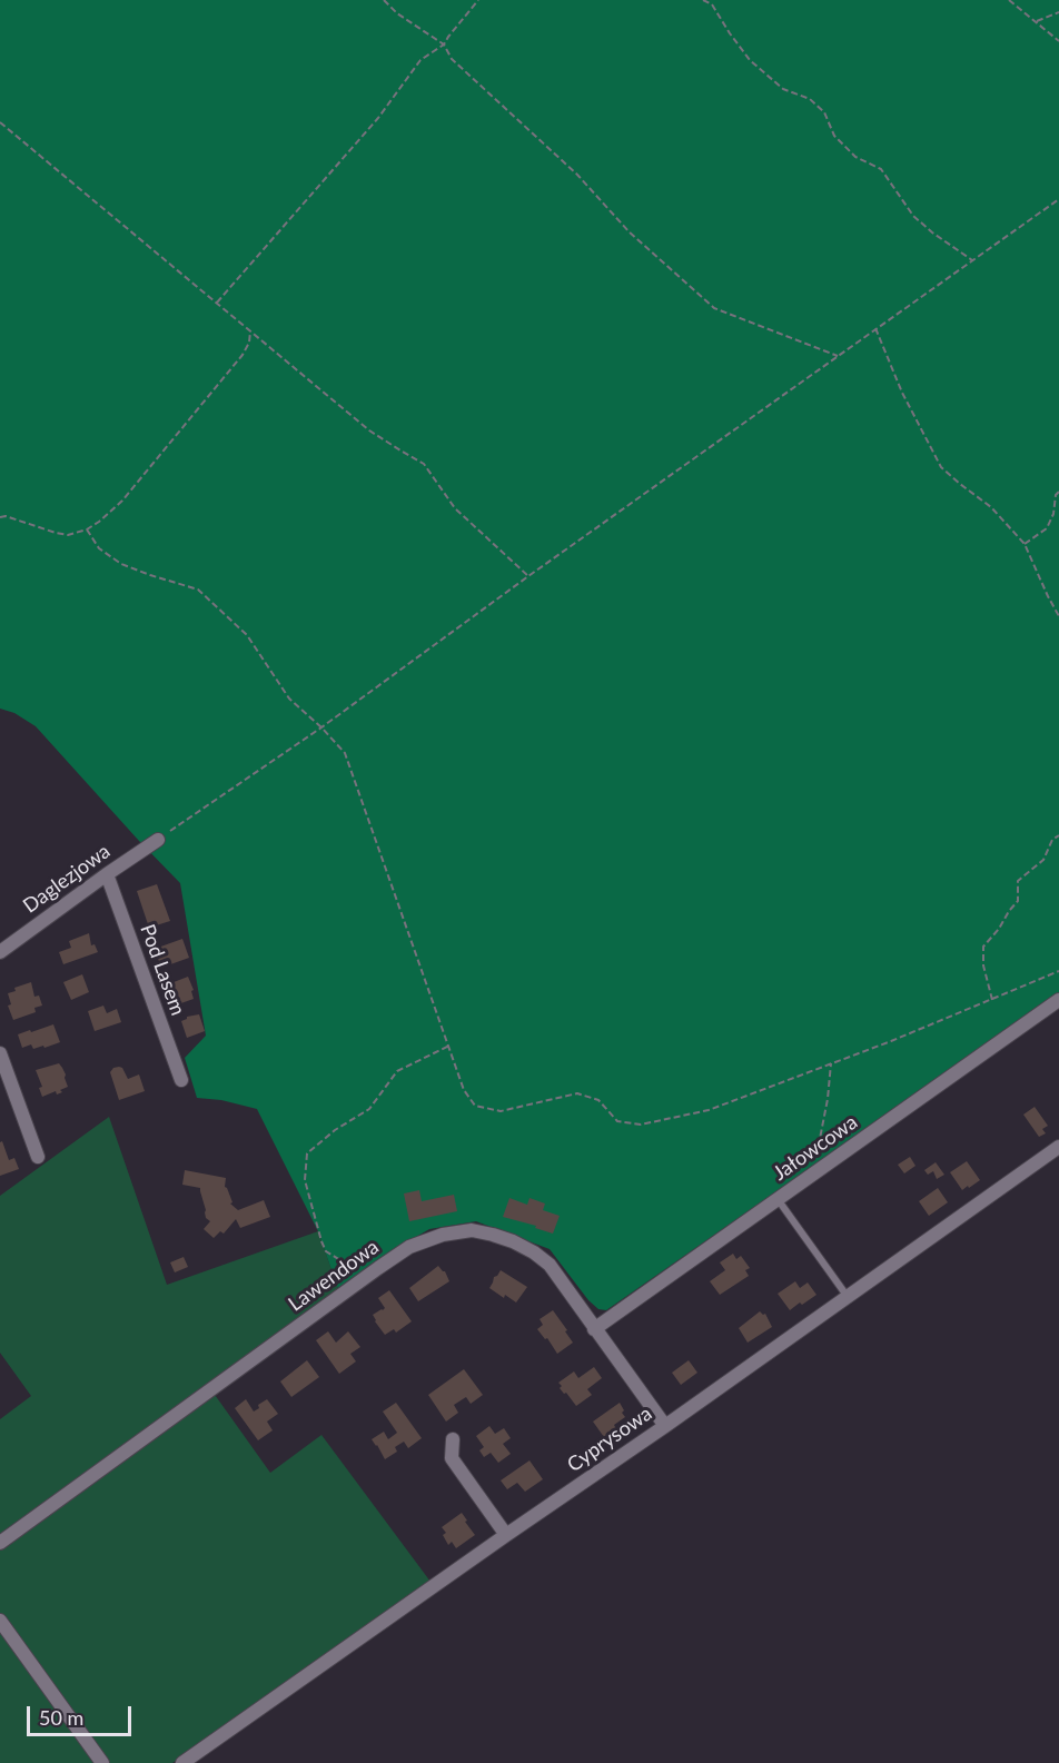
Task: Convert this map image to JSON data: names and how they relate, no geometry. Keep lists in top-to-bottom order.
{
  "streets": {
    "street": [
      "Daglezjowa",
      "Pod Lasem",
      "Jałowcowa",
      "Lawendowa",
      "Cyprysowa"
    ]
  },
  "crossings": [
    ["Daglezjowa", "Pod Lasem"],
    ["Jałowcowa", "Lawendowa"],
    ["Lawendowa", "Cyprysowa"]
  ],
  "scale_bar": "50 m"
}
